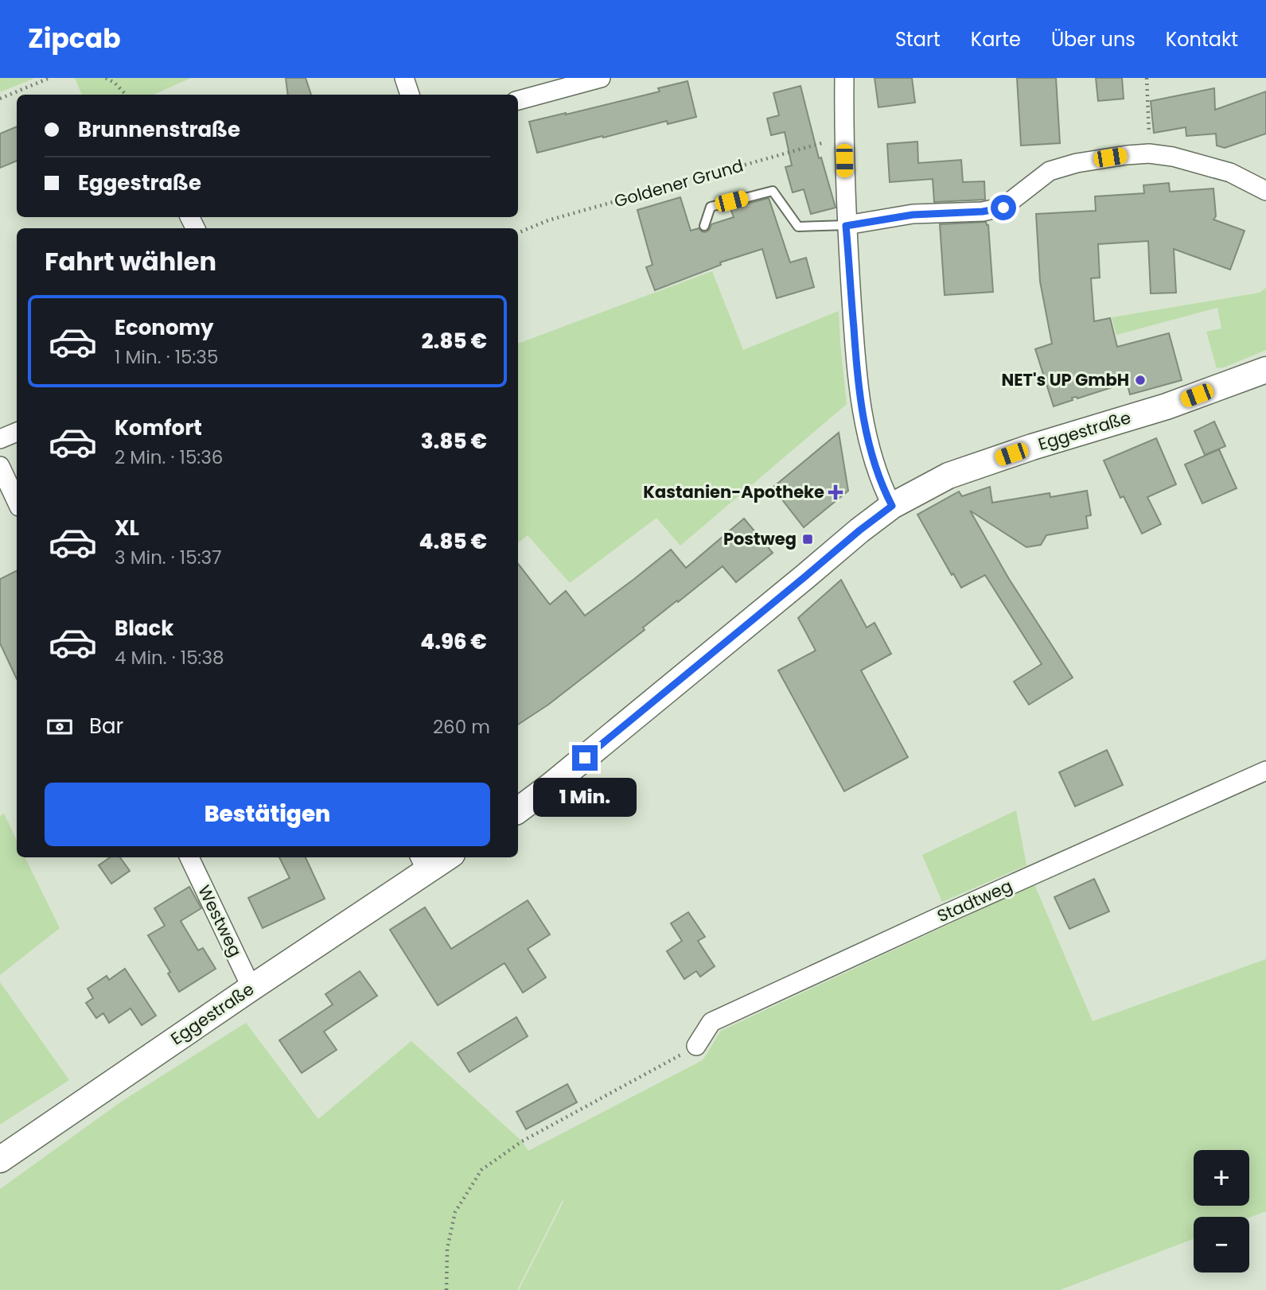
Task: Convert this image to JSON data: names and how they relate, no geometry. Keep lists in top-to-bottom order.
{
  "streets": {
    "main road": ["Eggestraße"],
    "street": ["Stadtweg", "Westweg"],
    "path": ["Goldener Grund"]
  },
  "crossings": [
    ["Eggestraße", "Westweg"]
  ],
  "places": {
    "other": ["NET's UP GmbH"],
    "health": ["Kastanien-Apotheke"],
    "transit": ["Postweg"]
  },
  "page": {
    "header": "Zipcab",
    "nav": [
      "Start",
      "Karte",
      "Über uns",
      "Kontakt"
    ],
    "banner": ["Brunnenstraße", "Eggestraße"],
    "heading": "Fahrt wählen",
    "list": [
      {
        "name": "Economy",
        "note": "1 Min. · 15:35",
        "value": "2.85 €"
      },
      {
        "name": "Komfort",
        "note": "2 Min. · 15:36",
        "value": "3.85 €"
      },
      {
        "name": "XL",
        "note": "3 Min. · 15:37",
        "value": "4.85 €"
      },
      {
        "name": "Black",
        "note": "4 Min. · 15:38",
        "value": "4.96 €"
      }
    ],
    "pay": ["Bar", "260 m"],
    "buttons": "Bestätigen",
    "bubble": "1 Min.",
    "map_buttons": ["+", "−"]
  }
}
